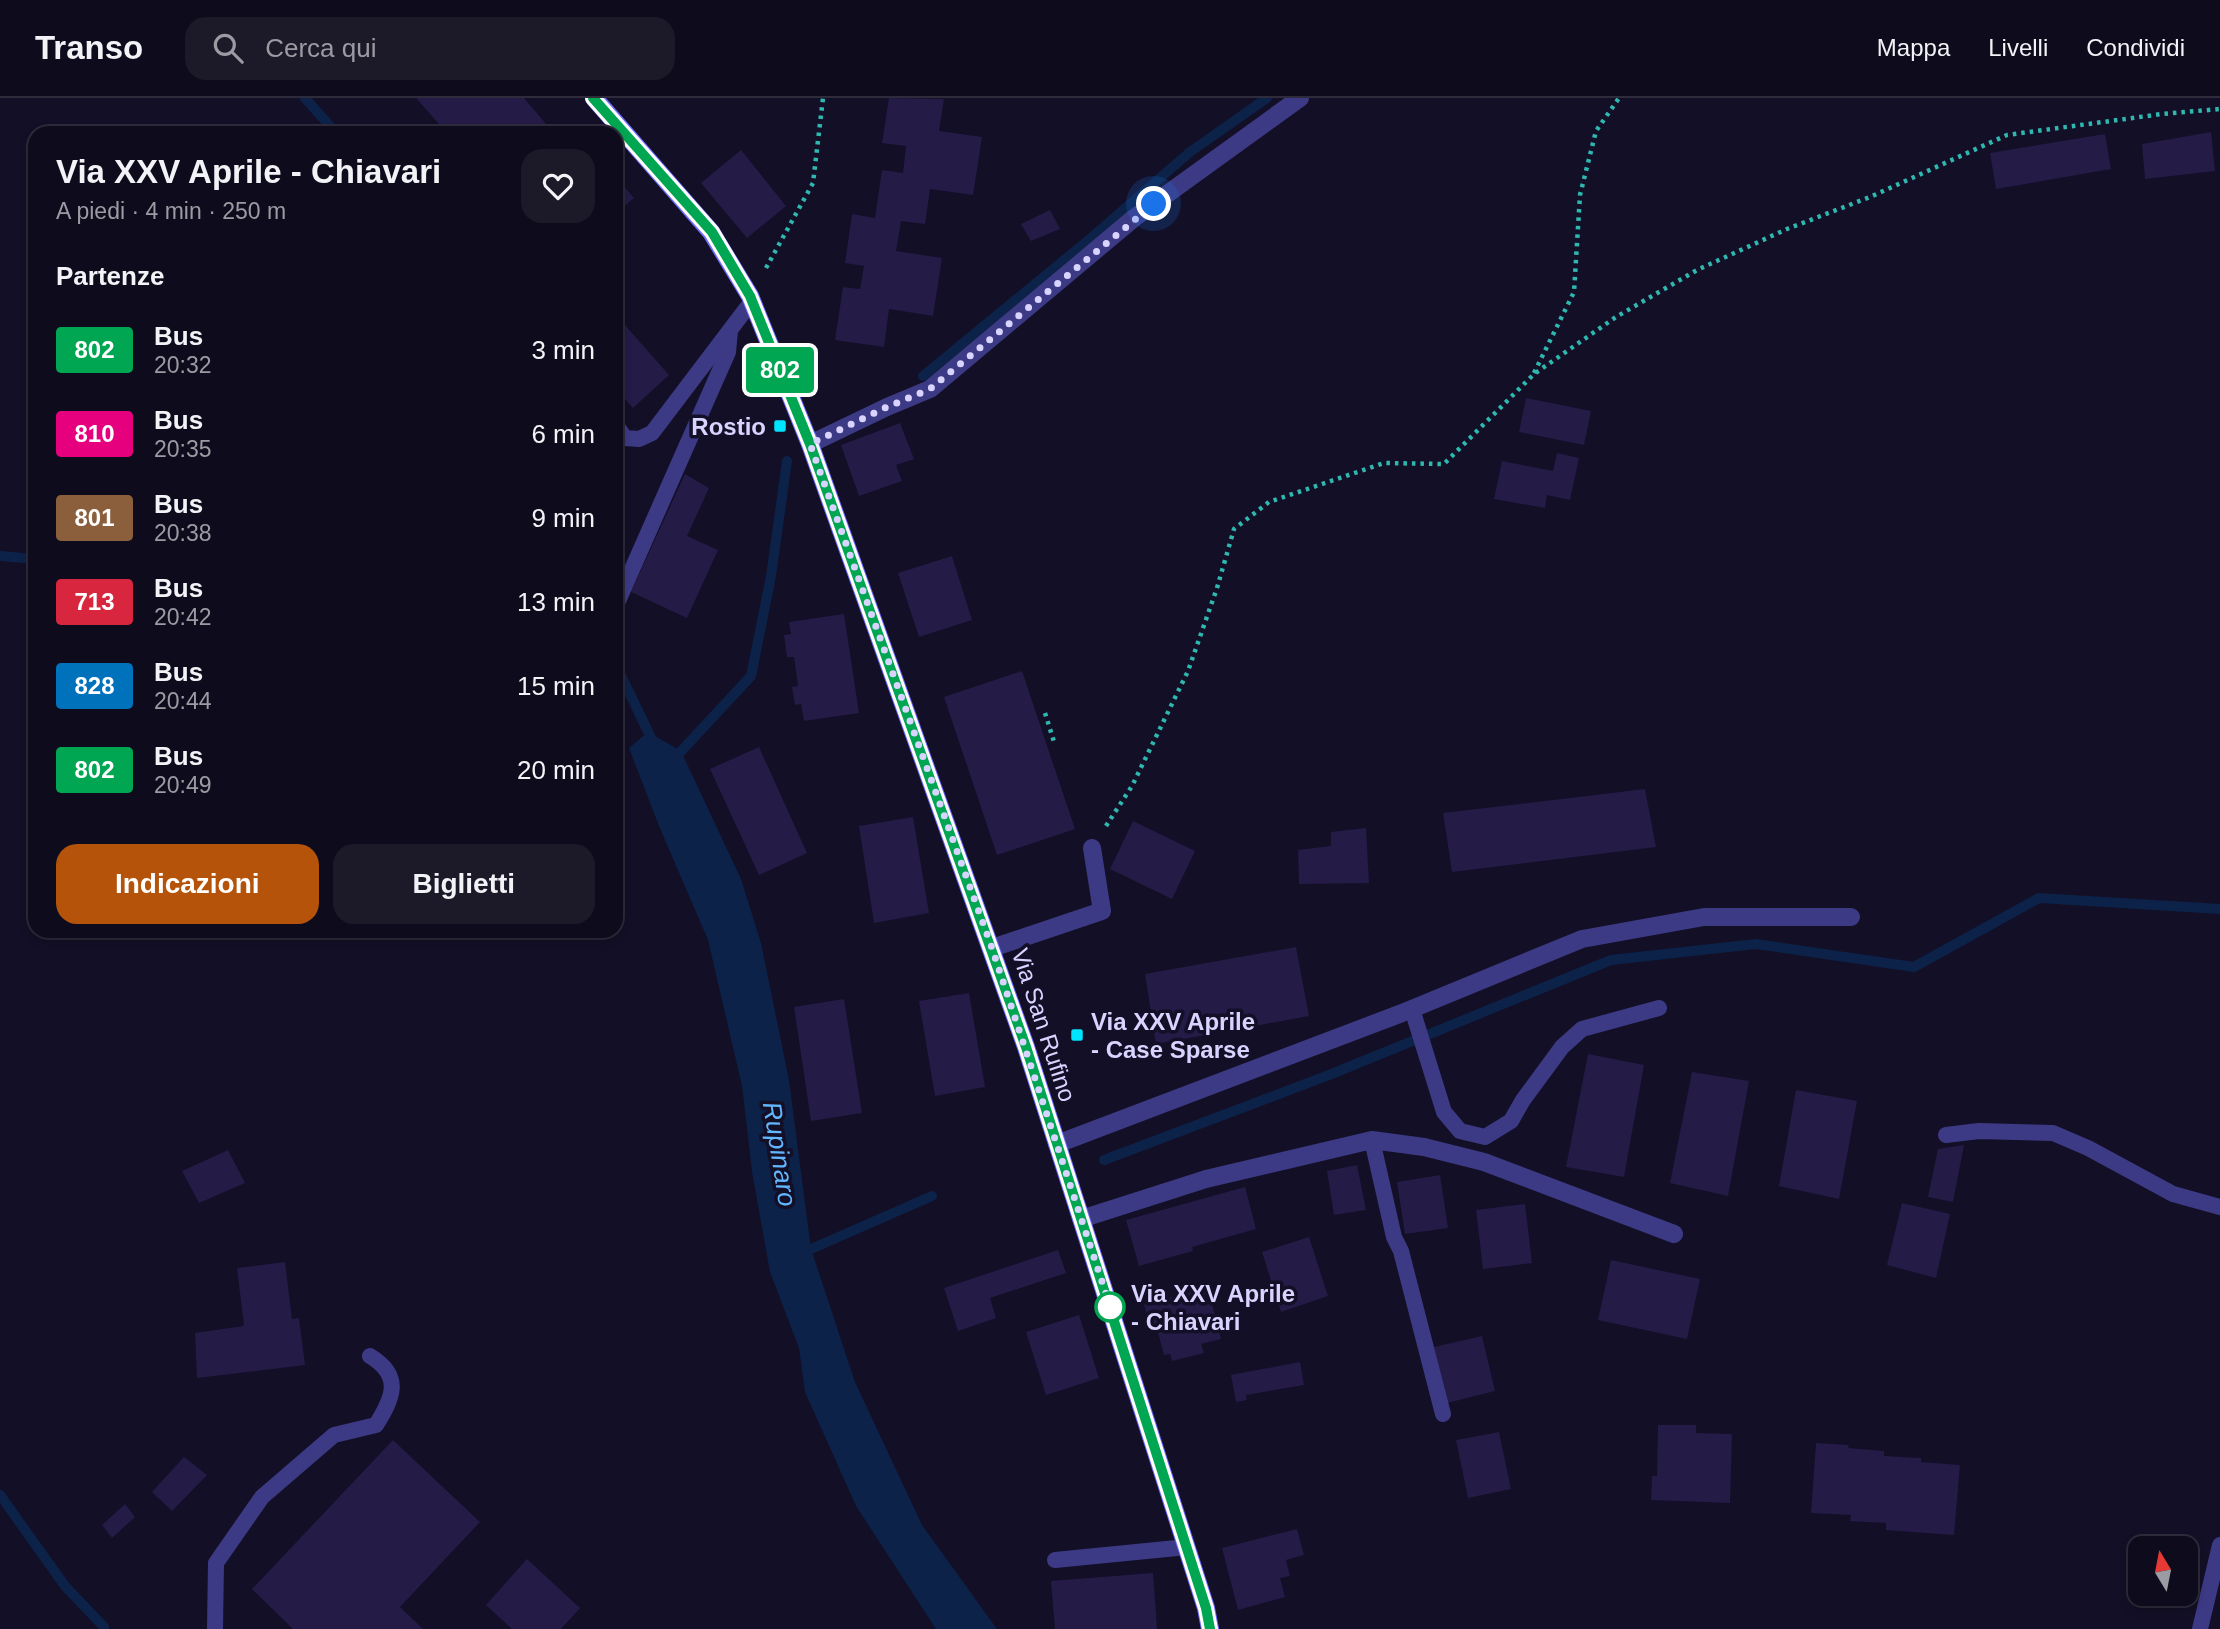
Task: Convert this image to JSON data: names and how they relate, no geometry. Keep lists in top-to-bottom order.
{
  "streets": {
    "main road": ["Via San Rufino"]
  },
  "water": ["Rupinaro"],
  "places": {
    "transit": ["Rostio", "Via XXV Aprile - Case Sparse"],
    "other": ["Via XXV Aprile - Chiavari"]
  },
  "lines": ["bus line 802"],
  "north": "top",
  "page": {
    "header": "Transo",
    "search": "Cerca qui",
    "nav": ["Mappa", "Livelli", "Condividi"],
    "on_map": "802",
    "heading": [
      ["Via XXV Aprile - Chiavari", "A piedi · 4 min · 250 m"],
      "Partenze"
    ],
    "list": [
      {
        "mark": "802",
        "name": "Bus",
        "note": "20:32",
        "value": "3 min"
      },
      {
        "mark": "810",
        "name": "Bus",
        "note": "20:35",
        "value": "6 min"
      },
      {
        "mark": "801",
        "name": "Bus",
        "note": "20:38",
        "value": "9 min"
      },
      {
        "mark": "713",
        "name": "Bus",
        "note": "20:42",
        "value": "13 min"
      },
      {
        "mark": "828",
        "name": "Bus",
        "note": "20:44",
        "value": "15 min"
      },
      {
        "mark": "802",
        "name": "Bus",
        "note": "20:49",
        "value": "20 min"
      }
    ],
    "buttons": ["Indicazioni", "Biglietti"]
  }
}
